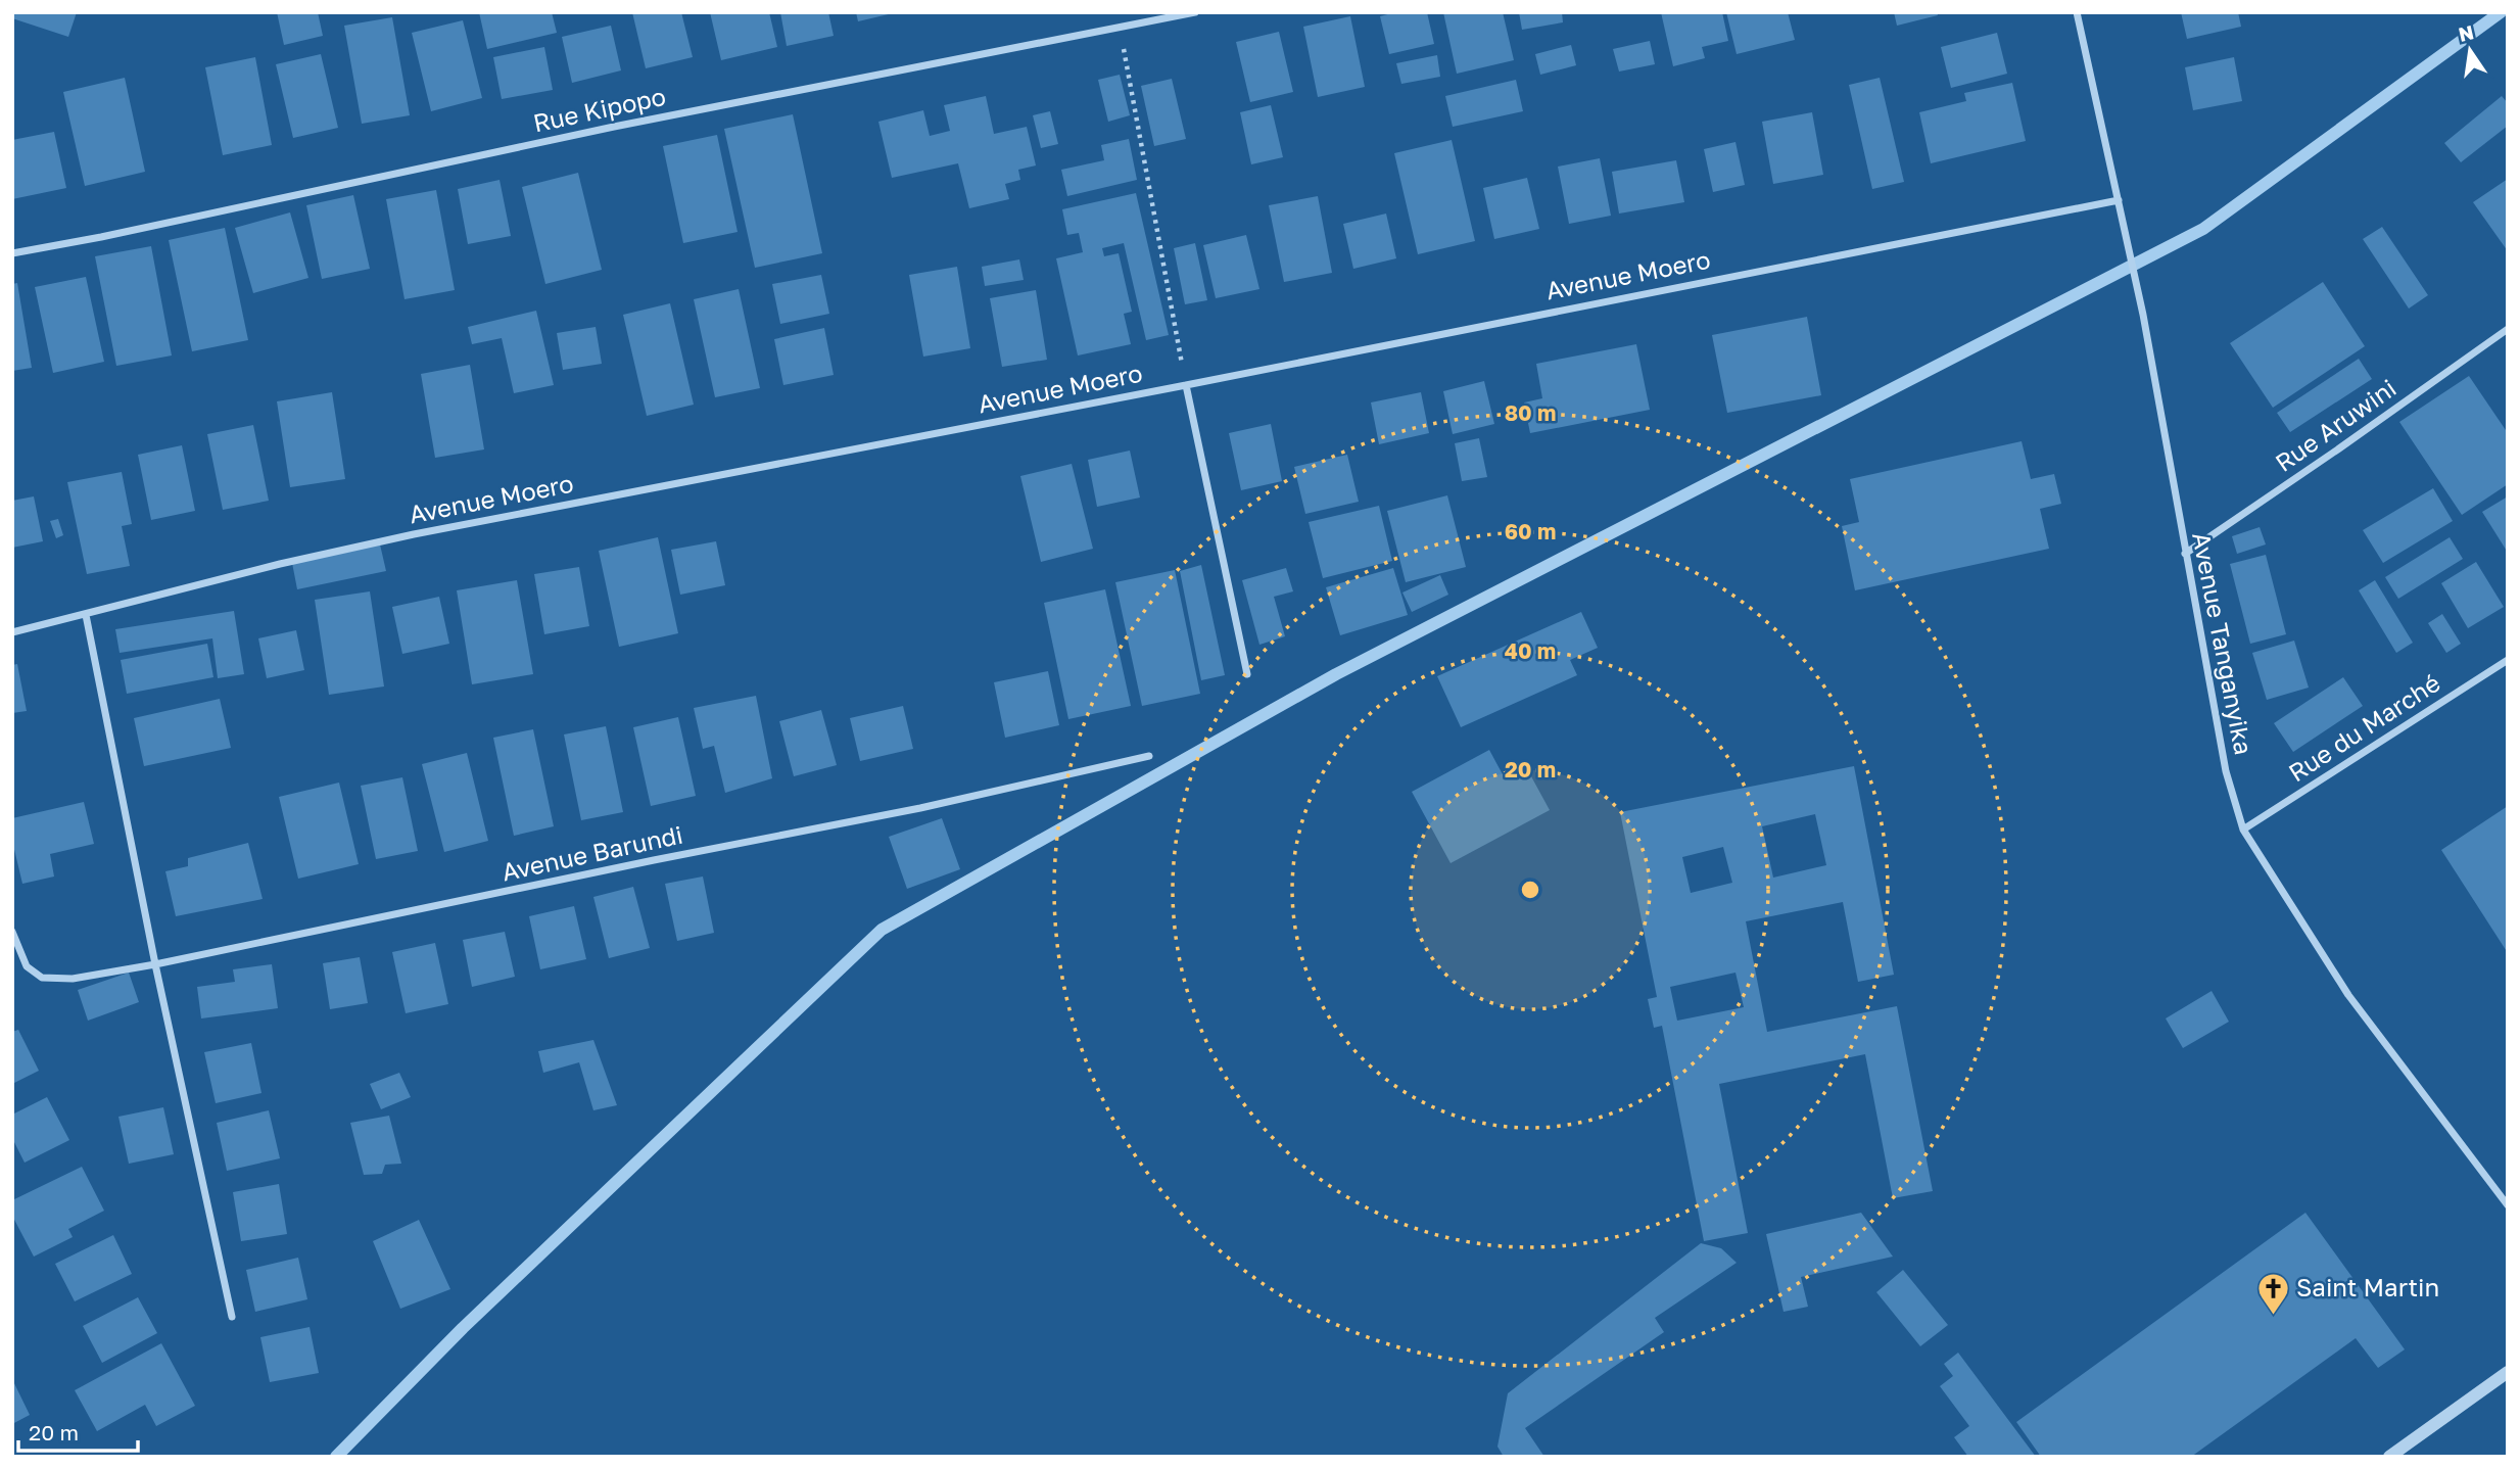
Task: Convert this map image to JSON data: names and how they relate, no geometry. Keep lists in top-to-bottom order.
{
  "streets": {
    "street": [
      "Rue Kipopo",
      "Avenue Moero",
      "Rue Aruwini",
      "Avenue Tanganyika",
      "Rue du Marché",
      "Avenue Barundi"
    ]
  },
  "crossings": [
    ["Avenue Moero", "Avenue Tanganyika"],
    ["Rue Aruwini", "Avenue Tanganyika"],
    ["Avenue Tanganyika", "Rue du Marché"]
  ],
  "places": {
    "church": ["Saint Martin"]
  },
  "scale_bar": "20 m",
  "north": "top",
  "rings": [
    "80 m",
    "60 m",
    "40 m",
    "20 m"
  ]
}
